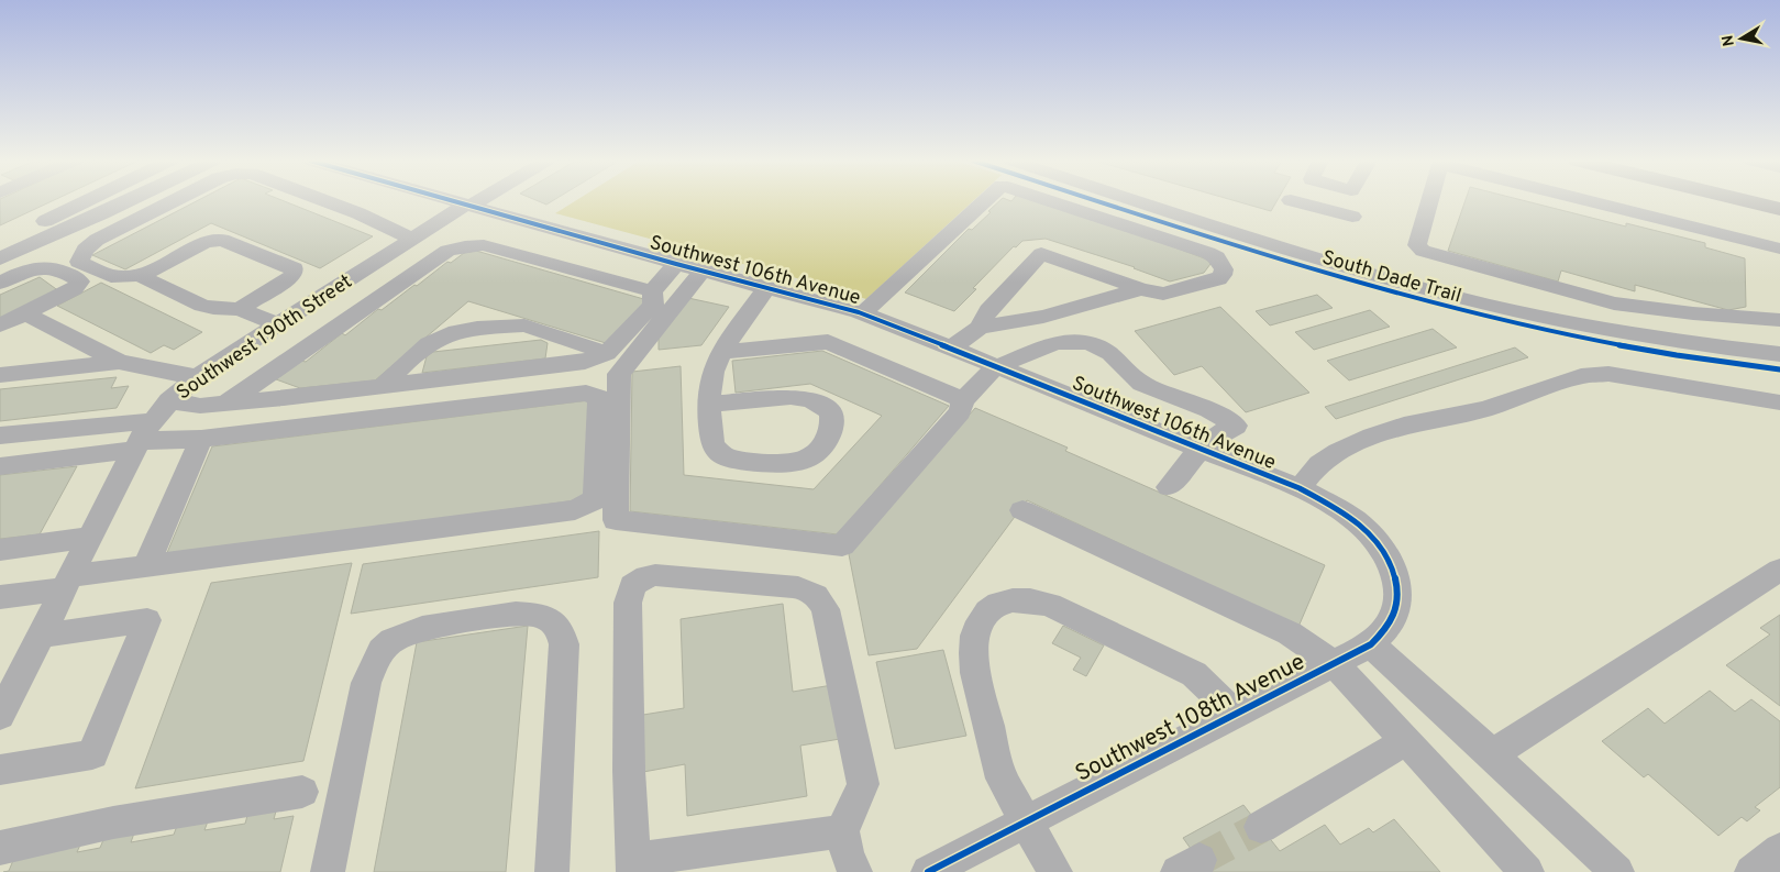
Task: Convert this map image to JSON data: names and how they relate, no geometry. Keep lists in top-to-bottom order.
{
  "streets": {
    "street": ["Southwest 106th Avenue", "Southwest 190th Street", "Southwest 108th Avenue"],
    "cycle path": ["South Dade Trail"]
  },
  "crossings": [
    ["Southwest 106th Avenue", "Southwest 190th Street"],
    ["Southwest 106th Avenue", "Southwest 108th Avenue"]
  ],
  "north": "left"
}
